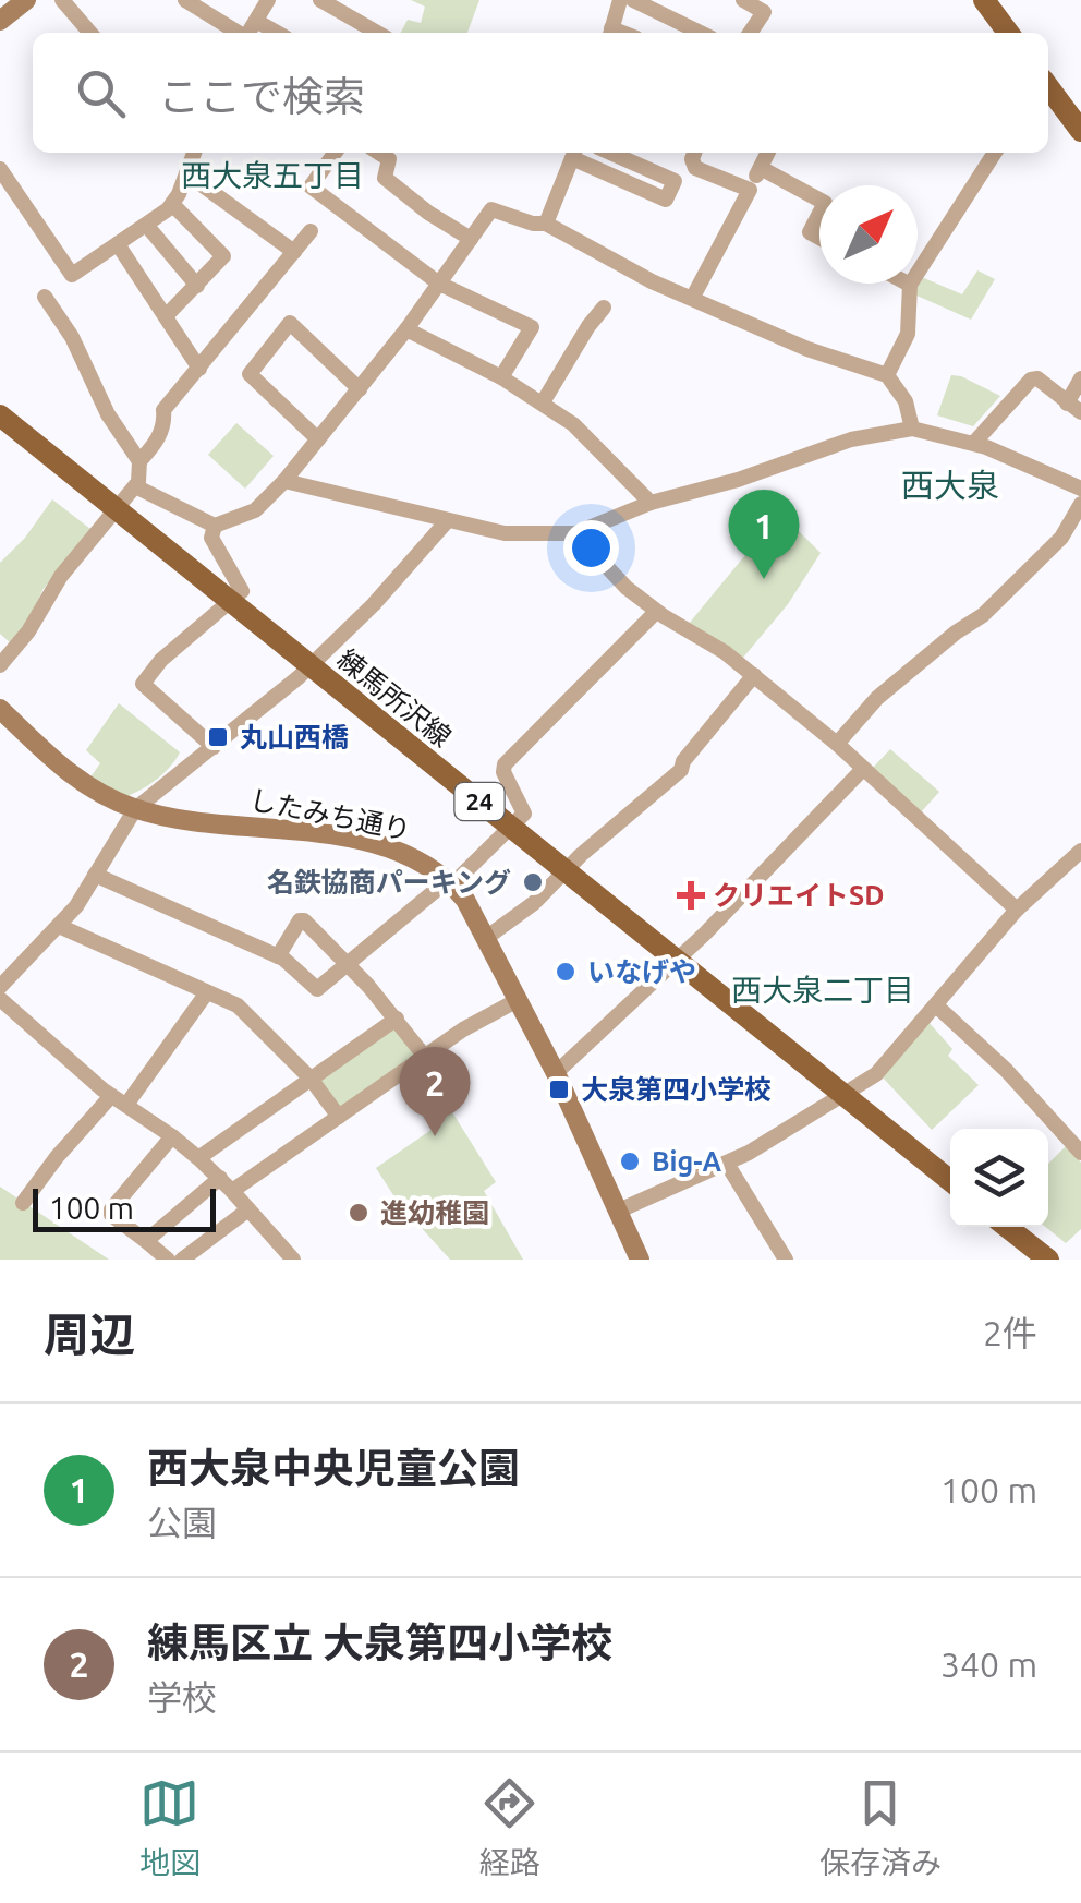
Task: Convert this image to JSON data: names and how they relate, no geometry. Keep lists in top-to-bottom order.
{
  "streets": {
    "main road": ["練馬所沢線", "24"],
    "street": ["したみち通り"]
  },
  "districts": ["西大泉五丁目", "西大泉", "西大泉二丁目"],
  "places": {
    "transit": ["丸山西橋", "大泉第四小学校"],
    "other": [
      "名鉄協商パーキング",
      "いなげや",
      "Big-A",
      "進幼稚園"
    ],
    "health": ["クリエイトSD"]
  },
  "scale_bar": "100 m",
  "north": "top right",
  "page": {
    "search": "ここで検索",
    "pins": ["1", "2"],
    "scale": "100 m",
    "heading": ["周辺", "2件"],
    "list": [
      {
        "mark": "1",
        "name": "西大泉中央児童公園",
        "note": "公園",
        "value": "100 m"
      },
      {
        "mark": "2",
        "name": "練馬区立 大泉第四小学校",
        "note": "学校",
        "value": "340 m"
      }
    ],
    "nav": ["地図", "経路", "保存済み"]
  }
}
